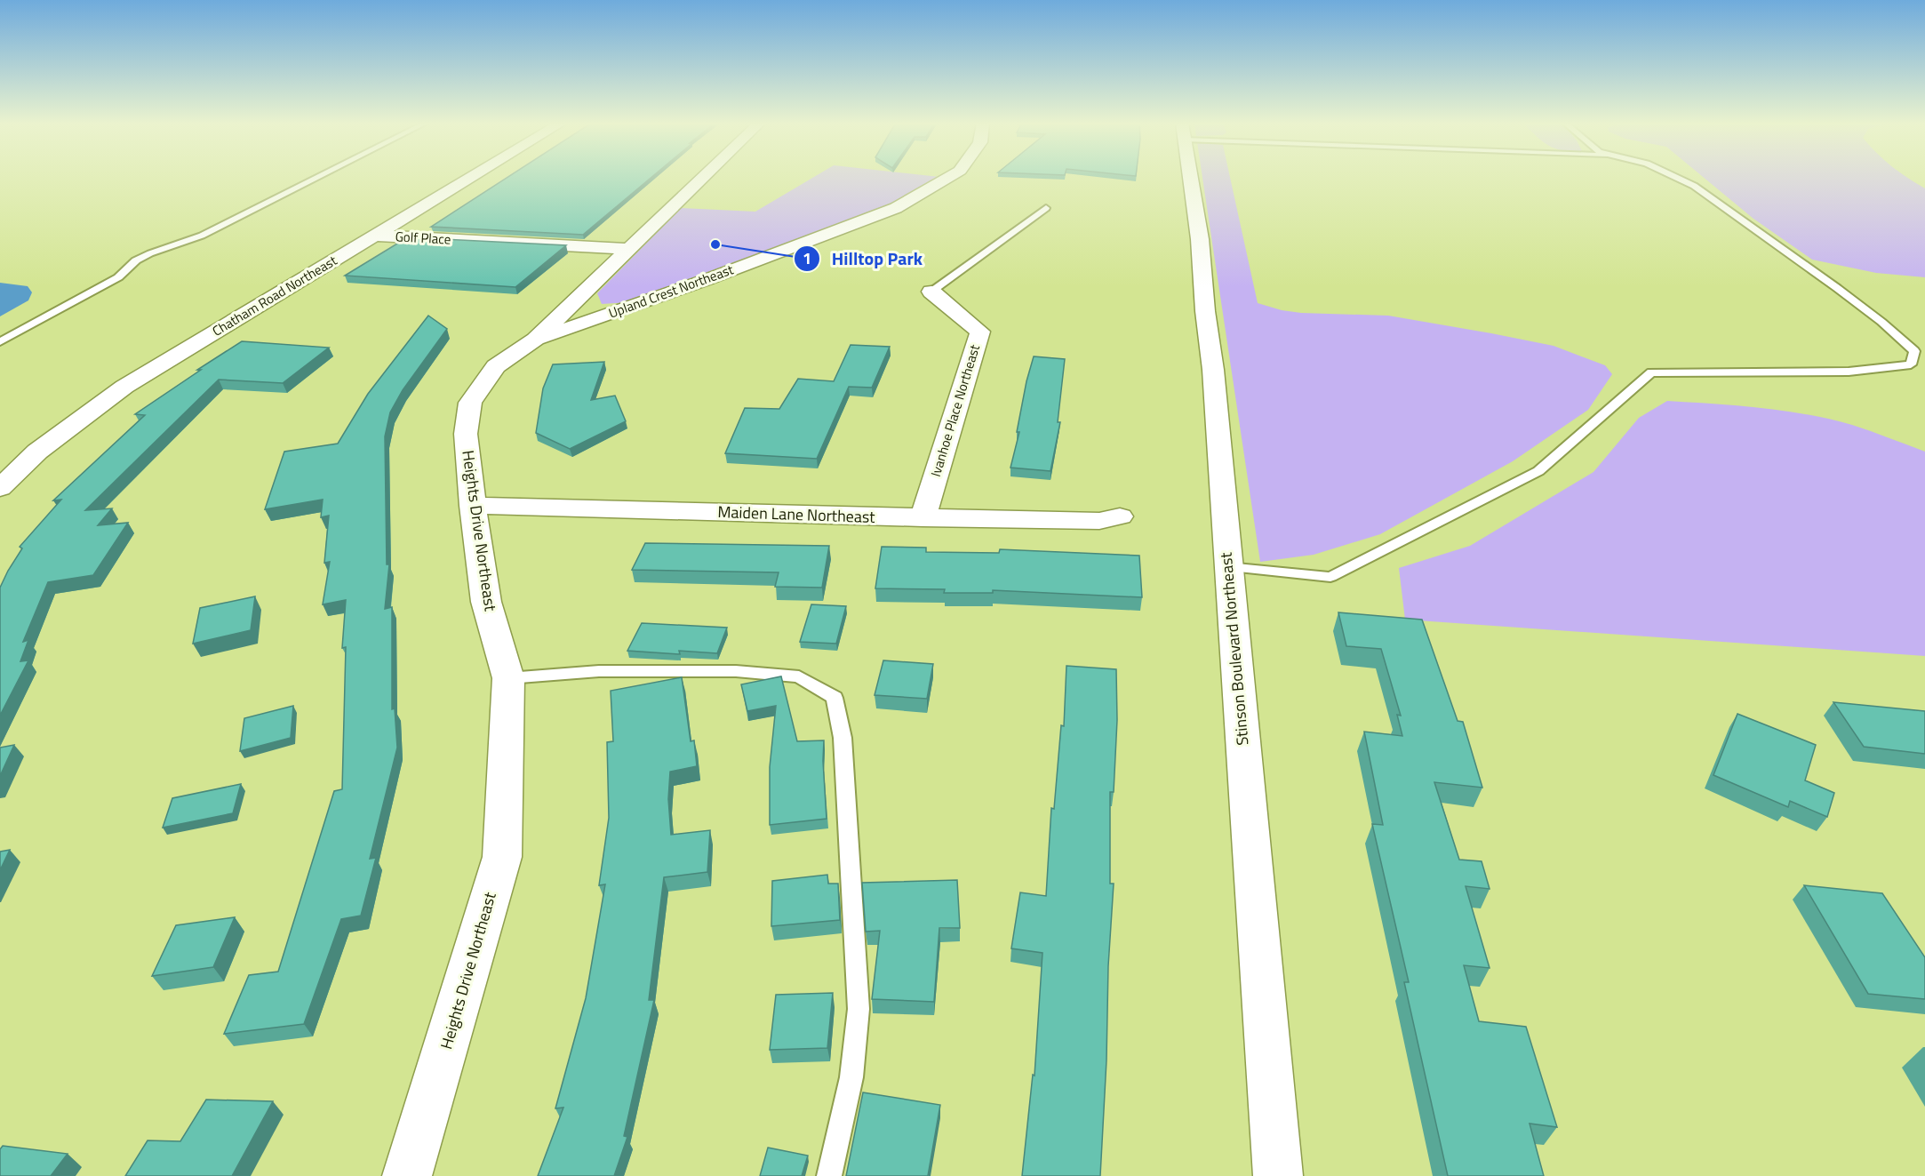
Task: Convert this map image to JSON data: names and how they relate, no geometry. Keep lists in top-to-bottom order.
{
  "streets": {
    "street": [
      "Golf Place",
      "Upland Crest Northeast",
      "Chatham Road Northeast",
      "Ivanhoe Place Northeast",
      "Maiden Lane Northeast",
      "Heights Drive Northeast",
      "Stinson Boulevard Northeast"
    ]
  },
  "crossings": [
    ["Golf Place", "Chatham Road Northeast"],
    ["Golf Place", "Heights Drive Northeast"],
    ["Upland Crest Northeast", "Heights Drive Northeast"],
    ["Ivanhoe Place Northeast", "Maiden Lane Northeast"],
    ["Maiden Lane Northeast", "Heights Drive Northeast"]
  ],
  "places": ["Hilltop Park"]
}
